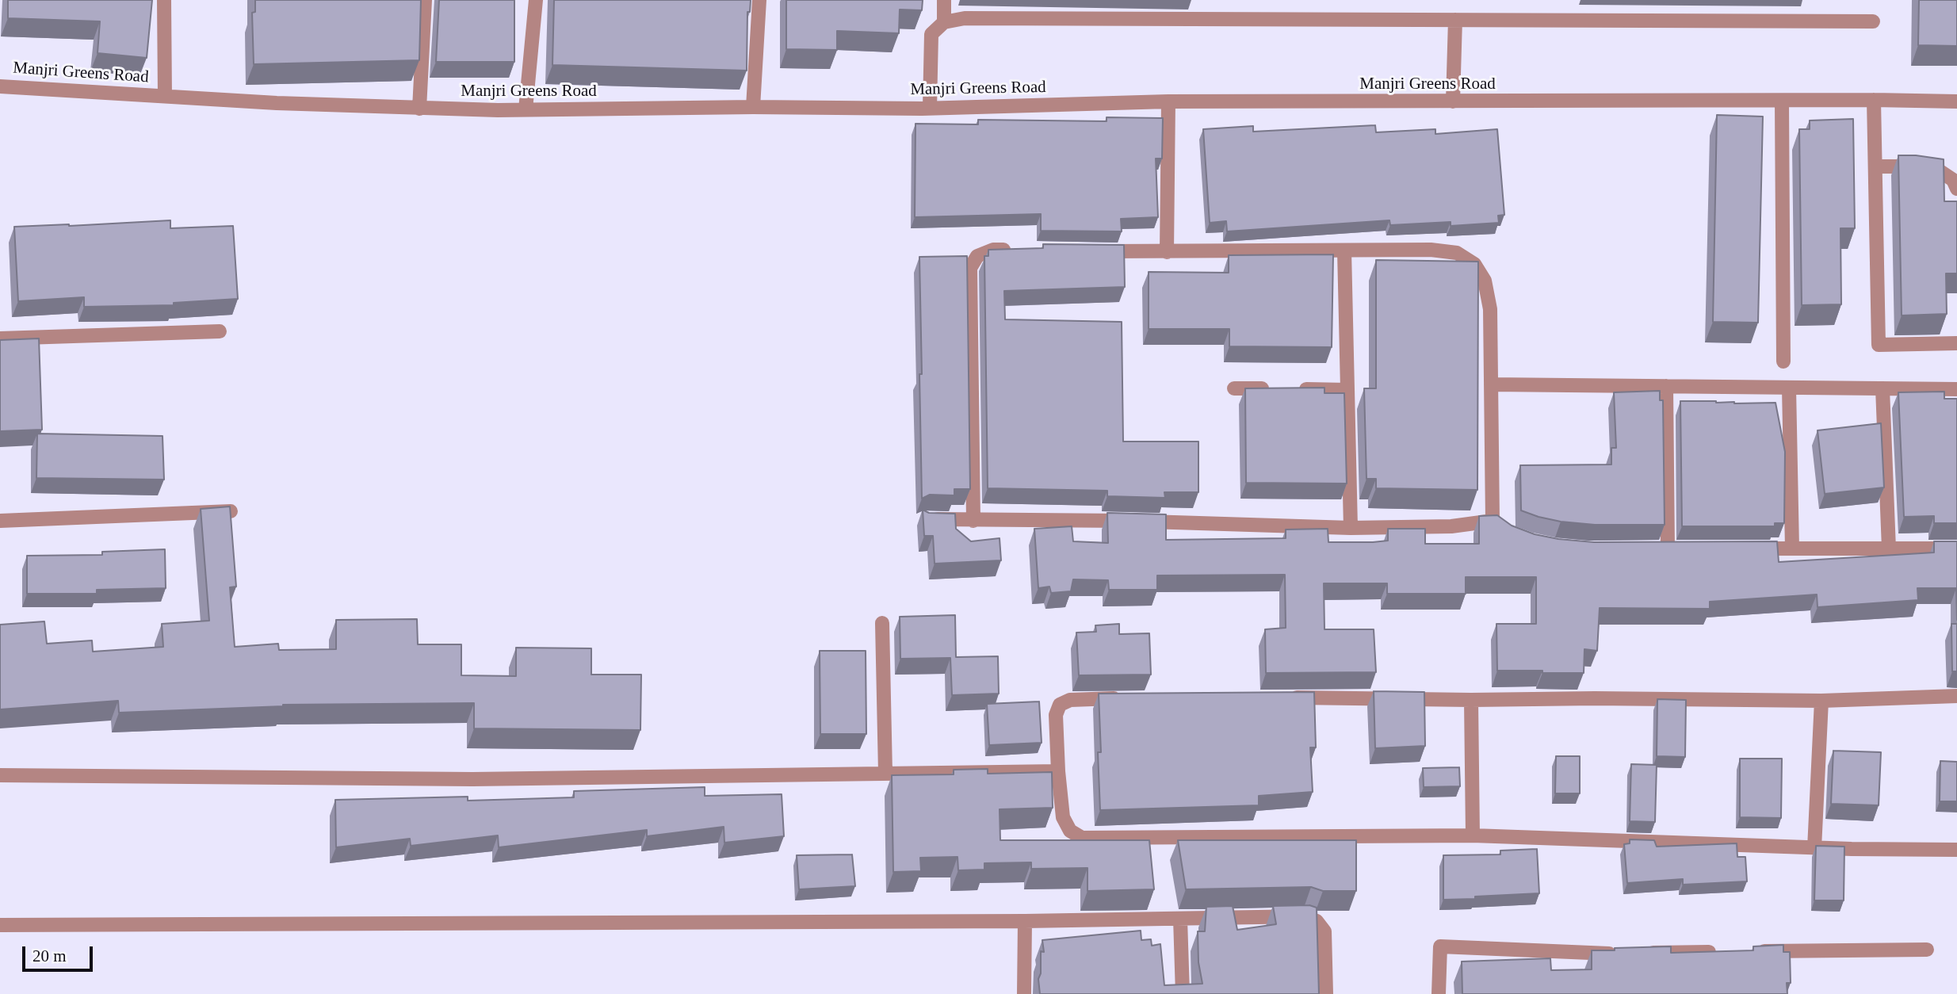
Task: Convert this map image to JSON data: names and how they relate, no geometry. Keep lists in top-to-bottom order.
{
  "streets": {
    "street": ["Manjri Greens Road"]
  },
  "scale_bar": "20 m"
}
